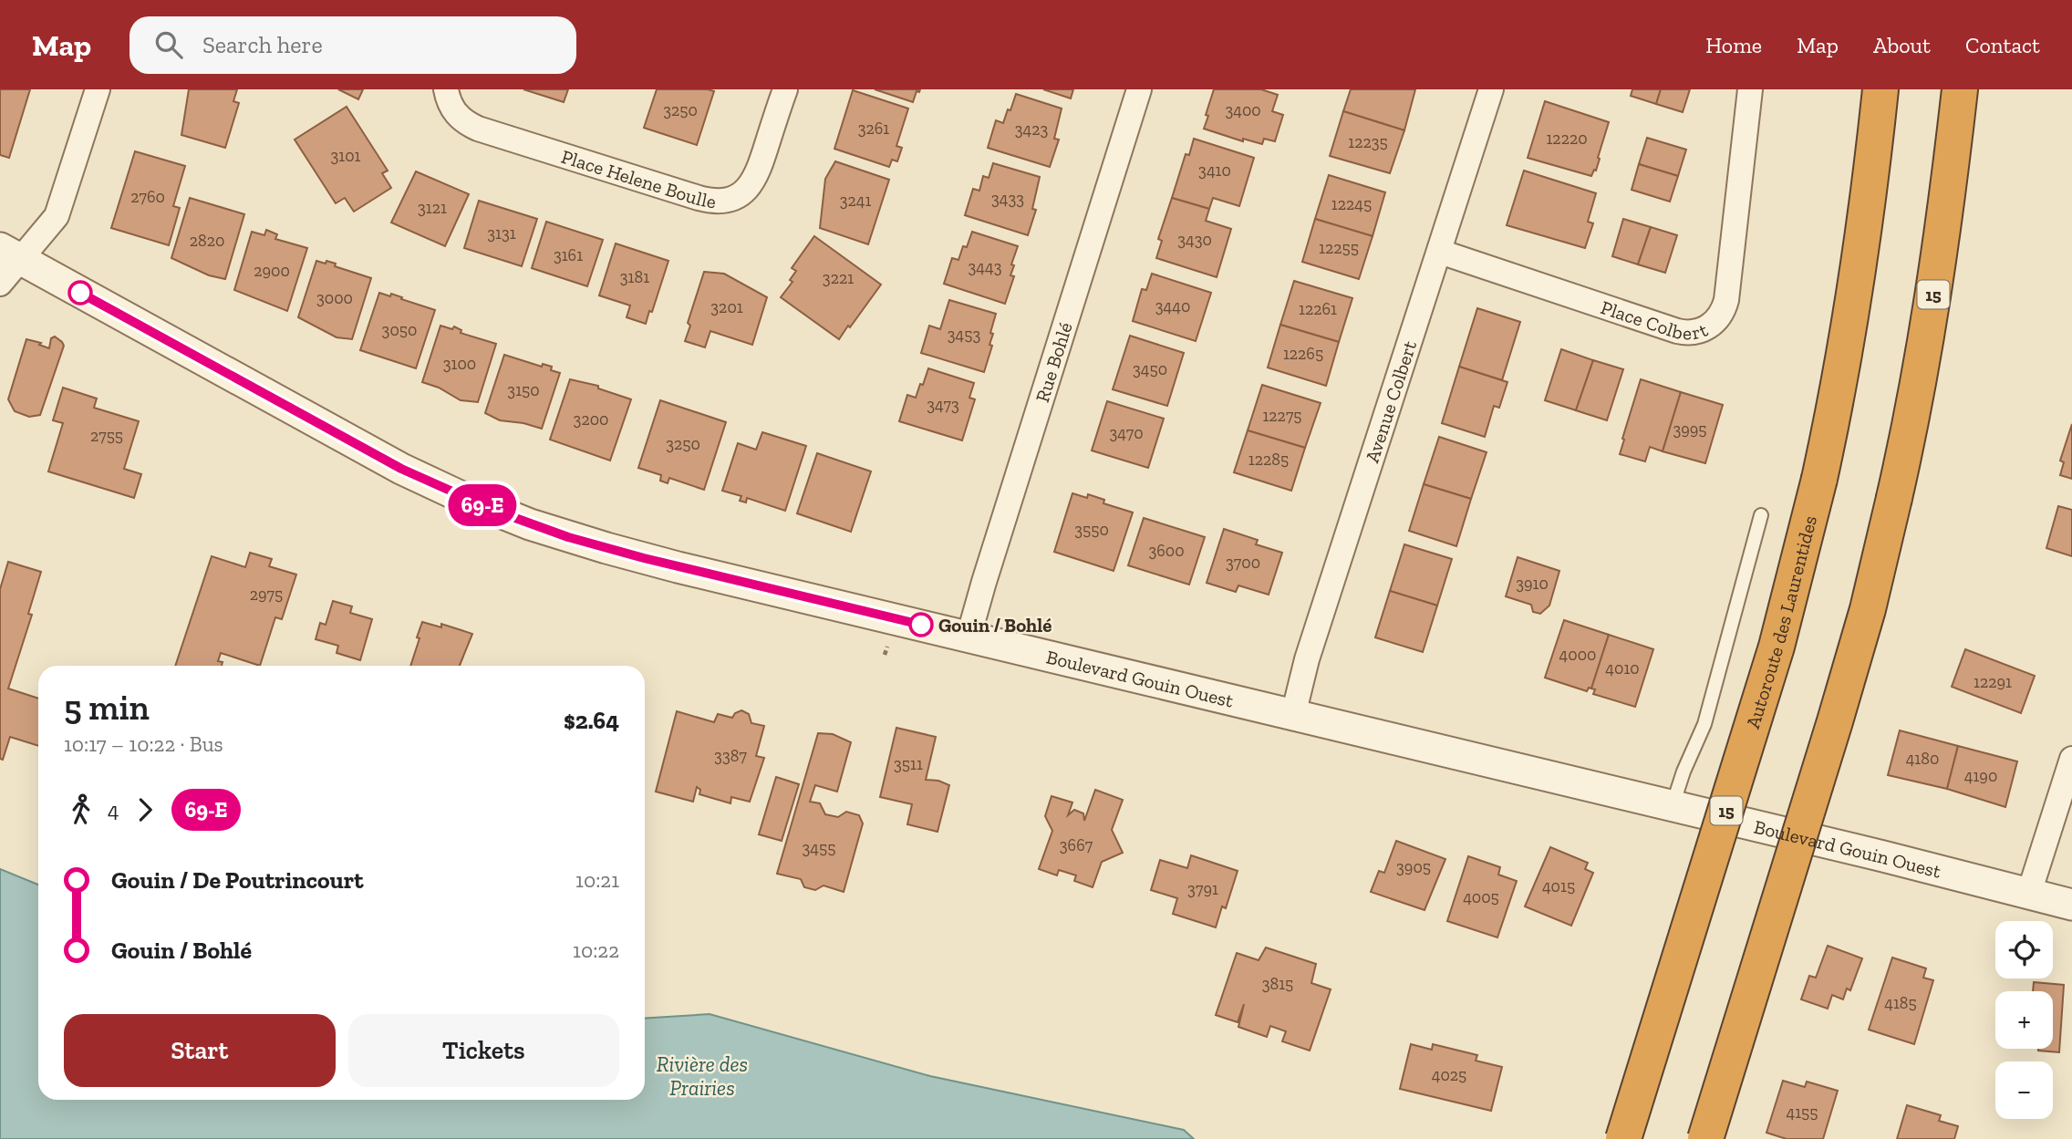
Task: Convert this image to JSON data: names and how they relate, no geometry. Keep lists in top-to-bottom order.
{
  "streets": {
    "highway": ["15", "Autoroute des Laurentides"],
    "street": [
      "Place Helene Boulle",
      "Place Colbert",
      "Rue Bohlé",
      "Avenue Colbert",
      "Boulevard Gouin Ouest"
    ]
  },
  "crossings": [
    ["Place Colbert", "Avenue Colbert"],
    ["Rue Bohlé", "Boulevard Gouin Ouest"],
    ["Avenue Colbert", "Boulevard Gouin Ouest"]
  ],
  "water": ["Rivière des Prairies"],
  "places": ["Gouin / Bohlé"],
  "lines": ["bus line 69-E"],
  "house_numbers": [
    "3250",
    "3400",
    "3261",
    "3423",
    "12220",
    "12235",
    "3101",
    "3410",
    "2760",
    "3433",
    "3241",
    "12245",
    "3121",
    "3131",
    "3430",
    "2820",
    "12255",
    "3161",
    "3443",
    "2900",
    "3181",
    "3221",
    "3000",
    "3440",
    "3201",
    "12261",
    "3050",
    "3453",
    "12265",
    "3100",
    "3450",
    "3150",
    "3473",
    "12275",
    "3200",
    "3995",
    "3470",
    "2755",
    "3250",
    "12285",
    "3550",
    "3600",
    "3700",
    "3910",
    "2975",
    "4000",
    "4010",
    "12291",
    "3387",
    "4180",
    "3511",
    "4190",
    "3667",
    "3455",
    "3905",
    "4015",
    "3791",
    "4005",
    "3815",
    "4185",
    "4025",
    "4155"
  ],
  "page": {
    "header": "Map",
    "search": "Search here",
    "nav": [
      "Home",
      "Map",
      "About",
      "Contact"
    ],
    "on_map": "69-E",
    "heading": ["5 min", "10:17 – 10:22 · Bus", "$2.64"],
    "legs": ["4", "69-E"],
    "list": [
      {
        "name": "Gouin / De Poutrincourt",
        "value": "10:21"
      },
      {
        "name": "Gouin / Bohlé",
        "value": "10:22"
      }
    ],
    "map_buttons": ["+", "−"],
    "buttons": ["Start", "Tickets"]
  }
}
